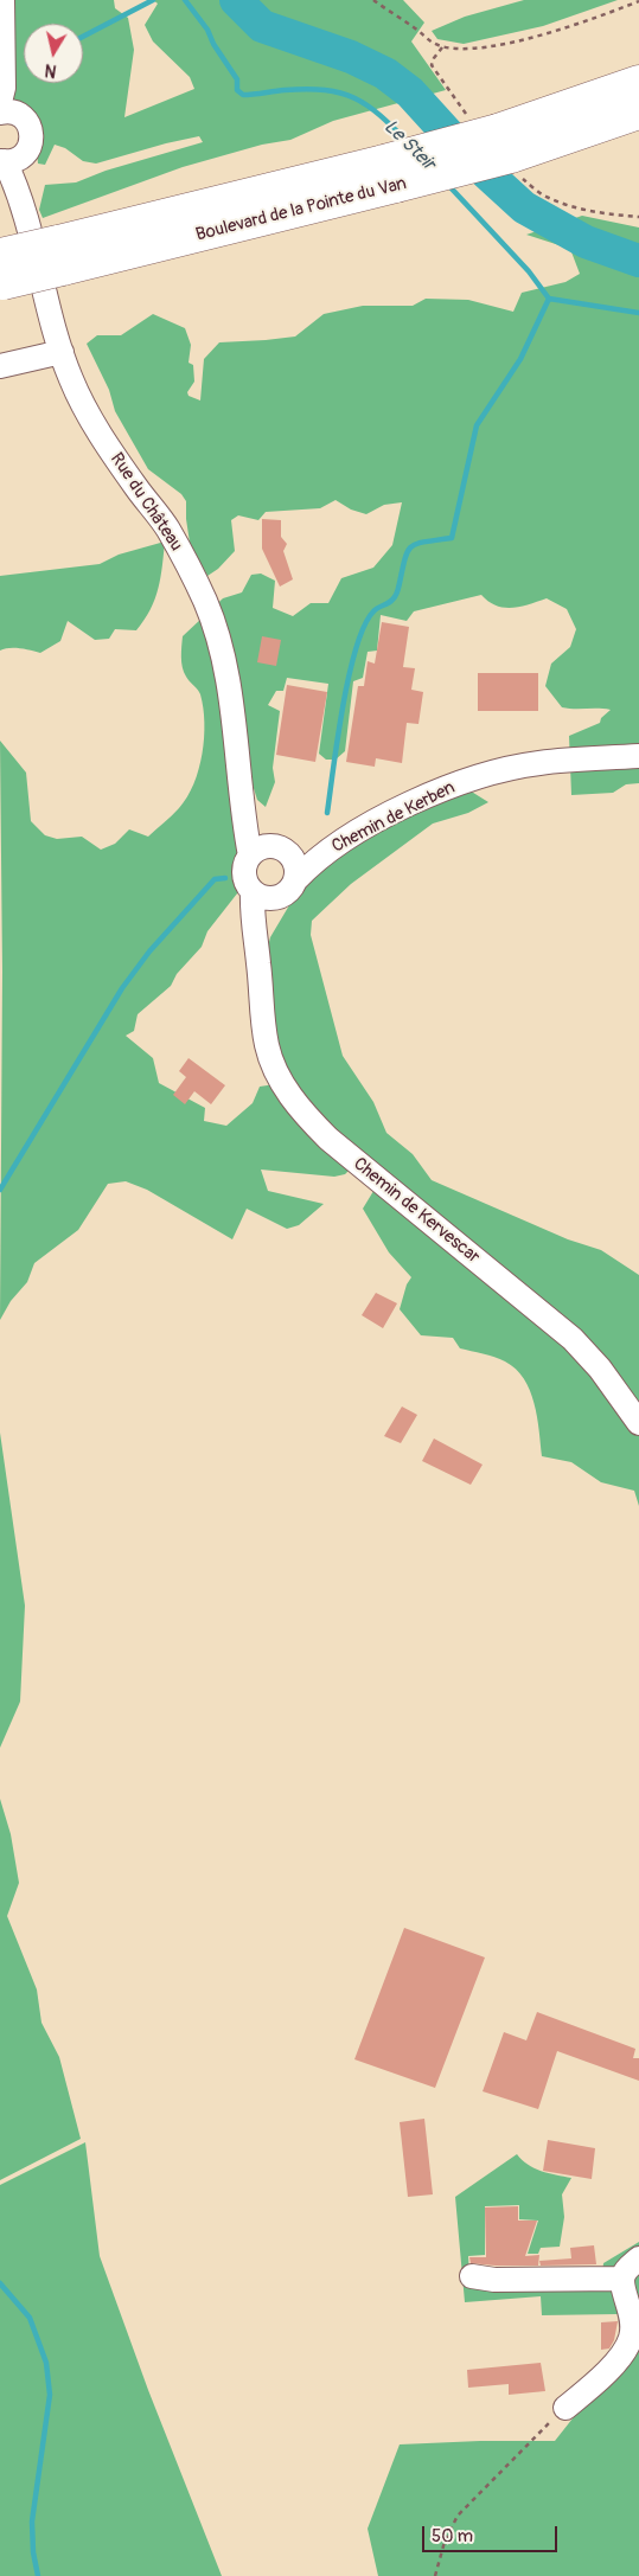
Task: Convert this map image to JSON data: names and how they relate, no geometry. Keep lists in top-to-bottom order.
{
  "streets": {
    "highway": ["Boulevard de la Pointe du Van"],
    "street": ["Rue du Château", "Chemin de Kerben", "Chemin de Kervescar"]
  },
  "crossings": [
    ["Rue du Château", "Chemin de Kerben"],
    ["Rue du Château", "Chemin de Kervescar"],
    ["Chemin de Kerben", "Chemin de Kervescar"]
  ],
  "water": ["Le Steir"],
  "scale_bar": "50 m",
  "north": "bottom"
}
